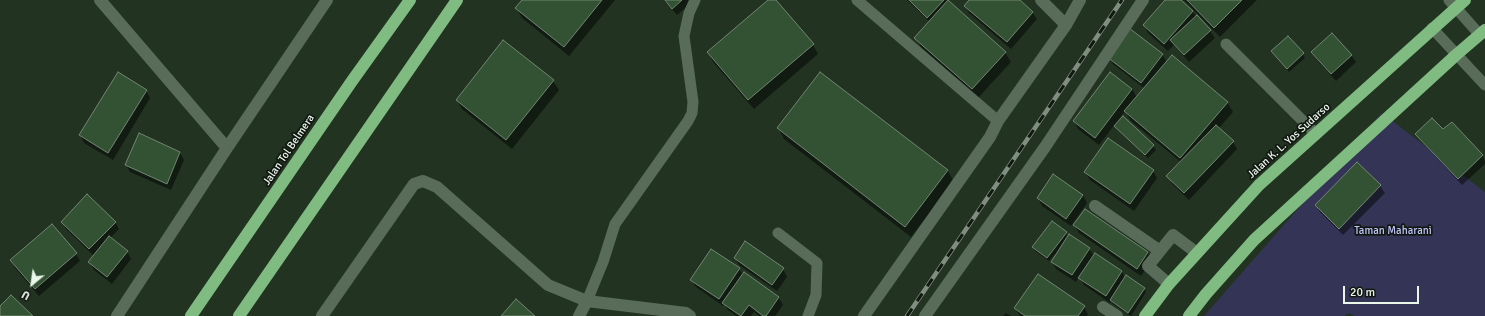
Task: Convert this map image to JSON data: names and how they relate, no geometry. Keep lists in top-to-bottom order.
{
  "streets": {
    "highway": ["Jalan K. L. Yos Sudarso", "Jalan Tol Belmera"]
  },
  "parks": ["Taman Maharani"],
  "scale_bar": "20 m",
  "north": "bottom left"
}
